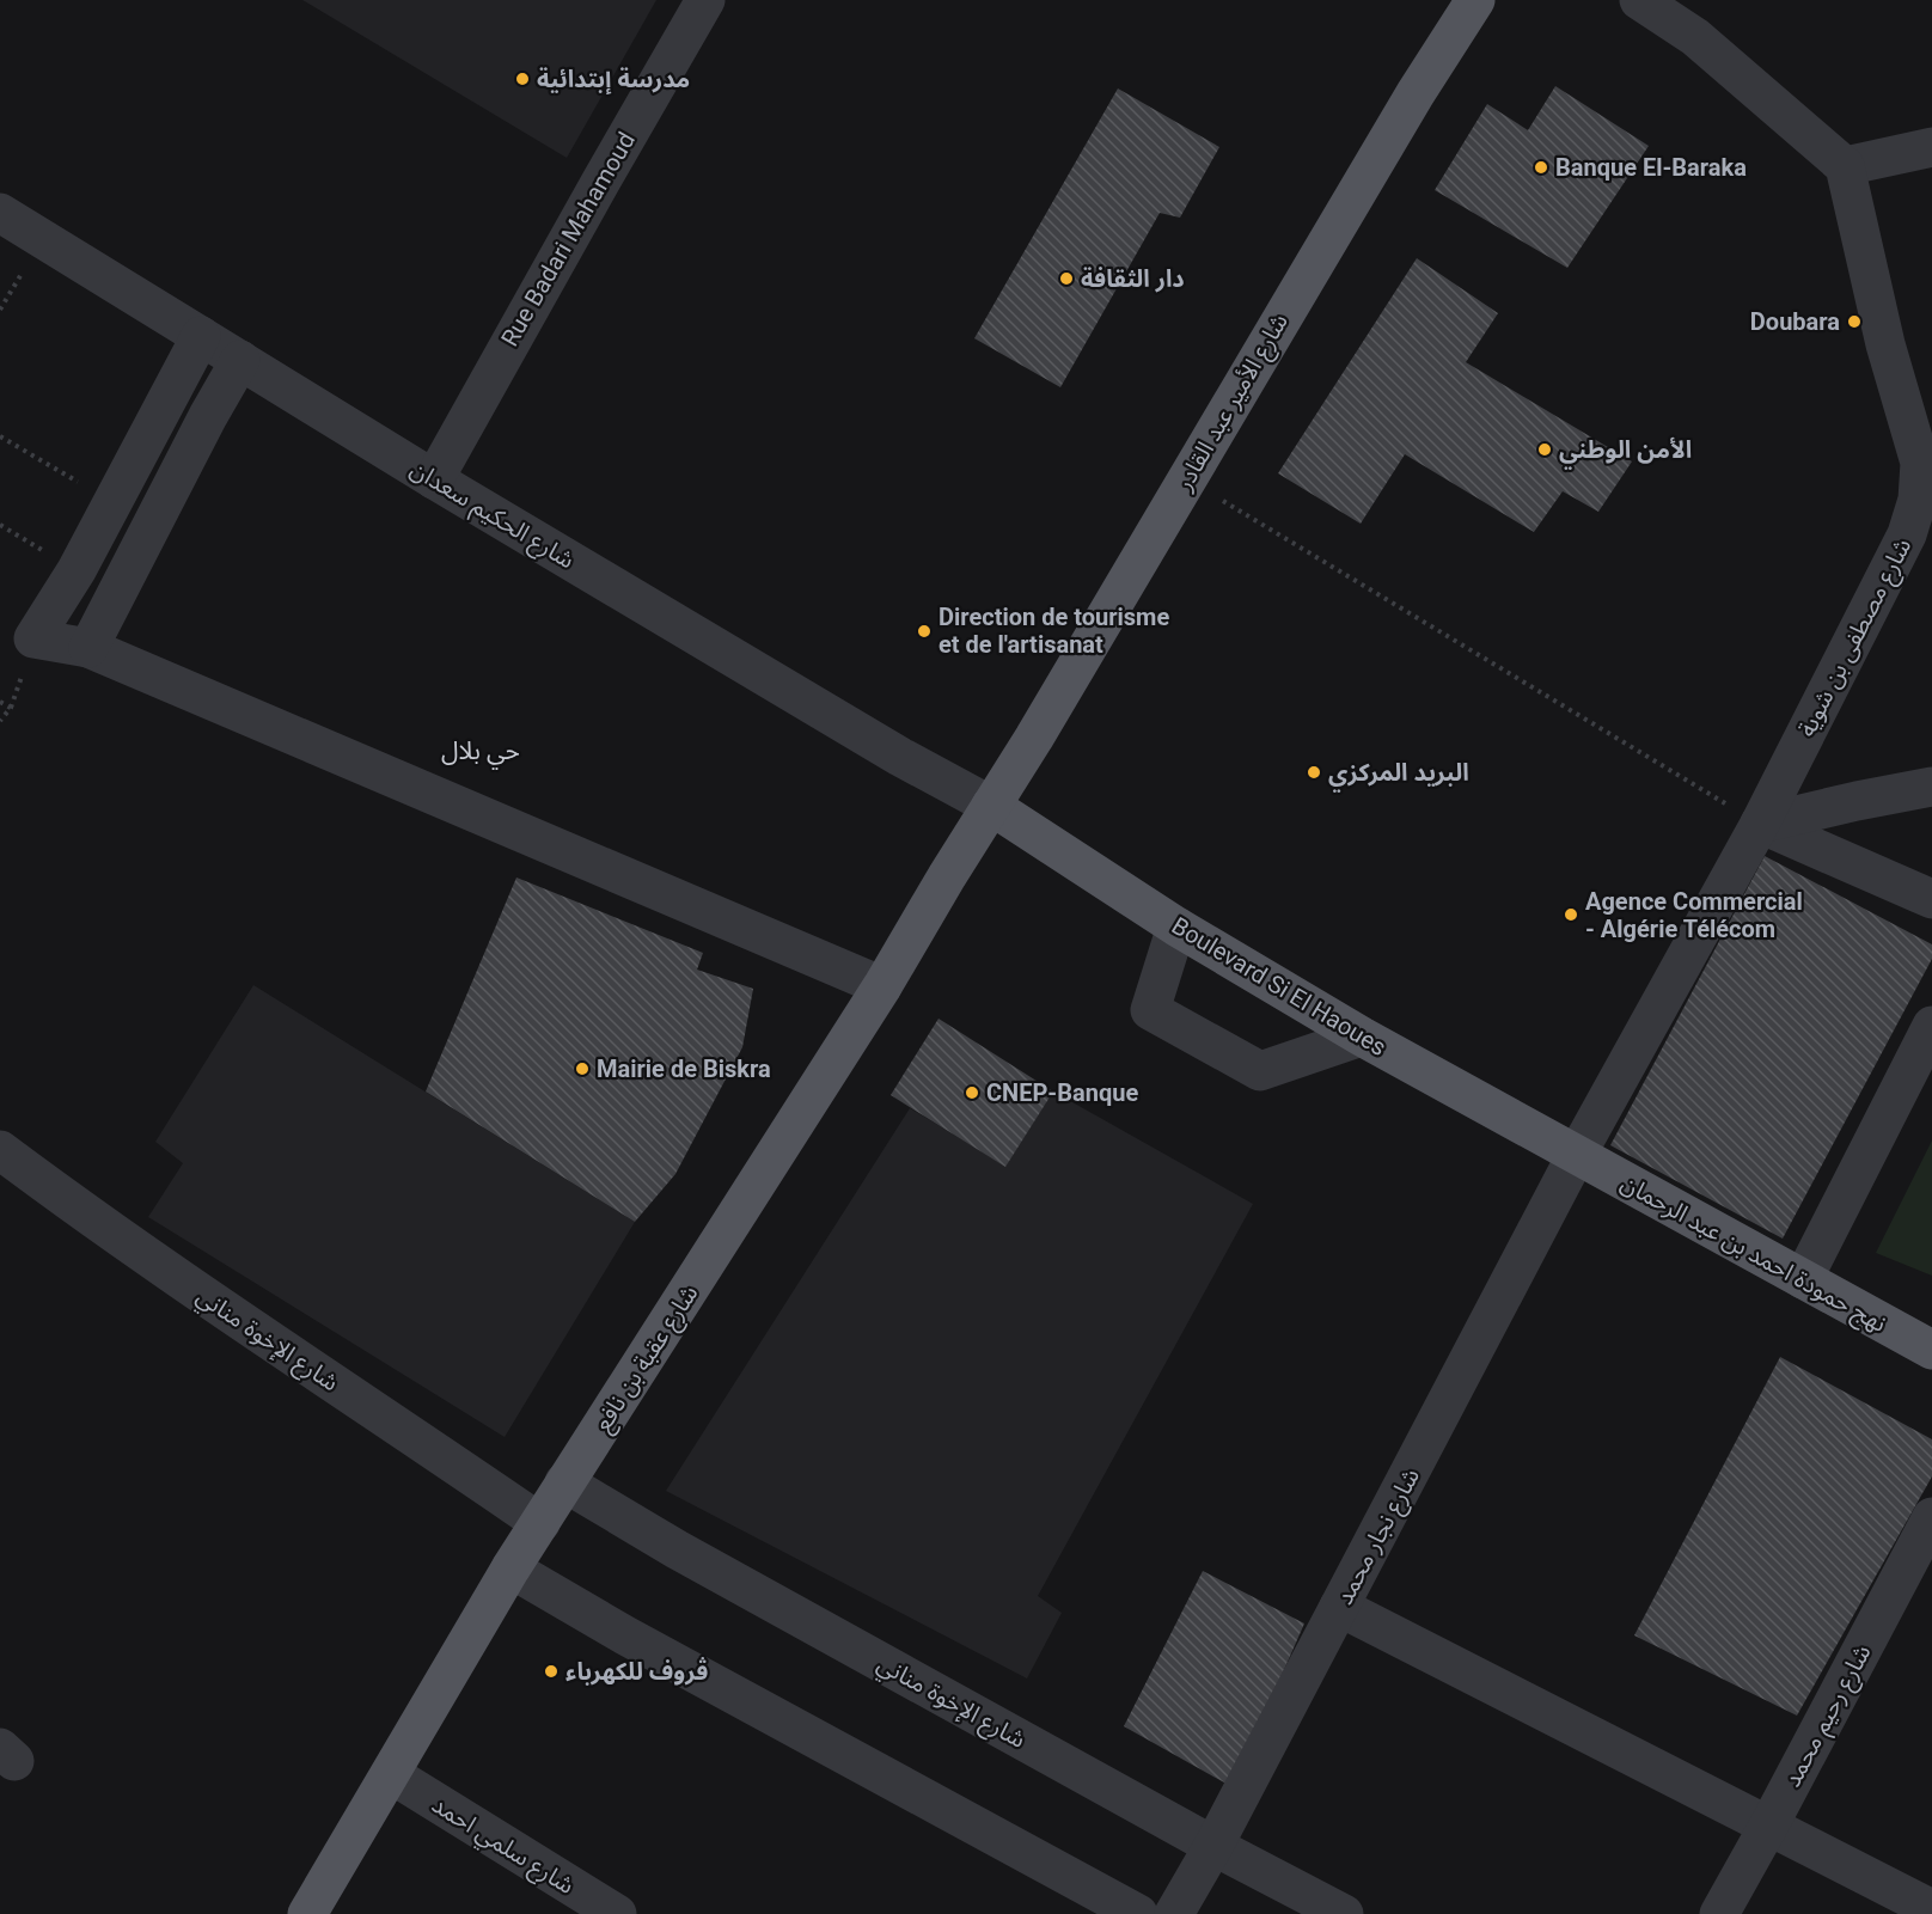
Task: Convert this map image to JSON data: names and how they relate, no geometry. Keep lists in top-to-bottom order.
{
  "streets": {
    "main road": [
      "شارع الأمير عبد القادر",
      "Boulevard Si El Haoues",
      "نهج حمودة احمد بن عبد الرحمان",
      "شارع عقبة بن نافع"
    ],
    "street": [
      "Rue Badari Mahamoud",
      "شارع الحكيم سعدان",
      "شارع مصطفى بن شوية",
      "شارع الإخوة مناني",
      "شارع نجار محمد",
      "شارع رحيم محمد",
      "شارع سلمي احمد"
    ]
  },
  "crossings": [
    ["Rue Badari Mahamoud", "شارع الحكيم سعدان"],
    ["شارع الأمير عبد القادر", "شارع الحكيم سعدان"],
    ["شارع الأمير عبد القادر", "Boulevard Si El Haoues"],
    ["شارع الأمير عبد القادر", "شارع عقبة بن نافع"],
    ["شارع الحكيم سعدان", "Boulevard Si El Haoues"],
    ["شارع الحكيم سعدان", "شارع عقبة بن نافع"],
    ["شارع مصطفى بن شوية", "Boulevard Si El Haoues"],
    ["شارع مصطفى بن شوية", "نهج حمودة احمد بن عبد الرحمان"],
    ["شارع مصطفى بن شوية", "شارع نجار محمد"],
    ["Boulevard Si El Haoues", "نهج حمودة احمد بن عبد الرحمان"],
    ["Boulevard Si El Haoues", "شارع عقبة بن نافع"],
    ["Boulevard Si El Haoues", "شارع نجار محمد"],
    ["نهج حمودة احمد بن عبد الرحمان", "شارع نجار محمد"],
    ["شارع الإخوة مناني", "شارع عقبة بن نافع"],
    ["شارع الإخوة مناني", "شارع نجار محمد"],
    ["شارع عقبة بن نافع", "شارع سلمي احمد"]
  ],
  "districts": ["حي بلال"],
  "places": [
    "مدرسة إبتدائية",
    "Banque El-Baraka",
    "دار الثقافة",
    "Doubara",
    "الأمن الوطني",
    "Direction de tourisme et de l'artisanat",
    "البريد المركزي",
    "Agence Commercial - Algérie Télécom",
    "Mairie de Biskra",
    "CNEP-Banque",
    "ڤروف للكهرباء"
  ]
}
